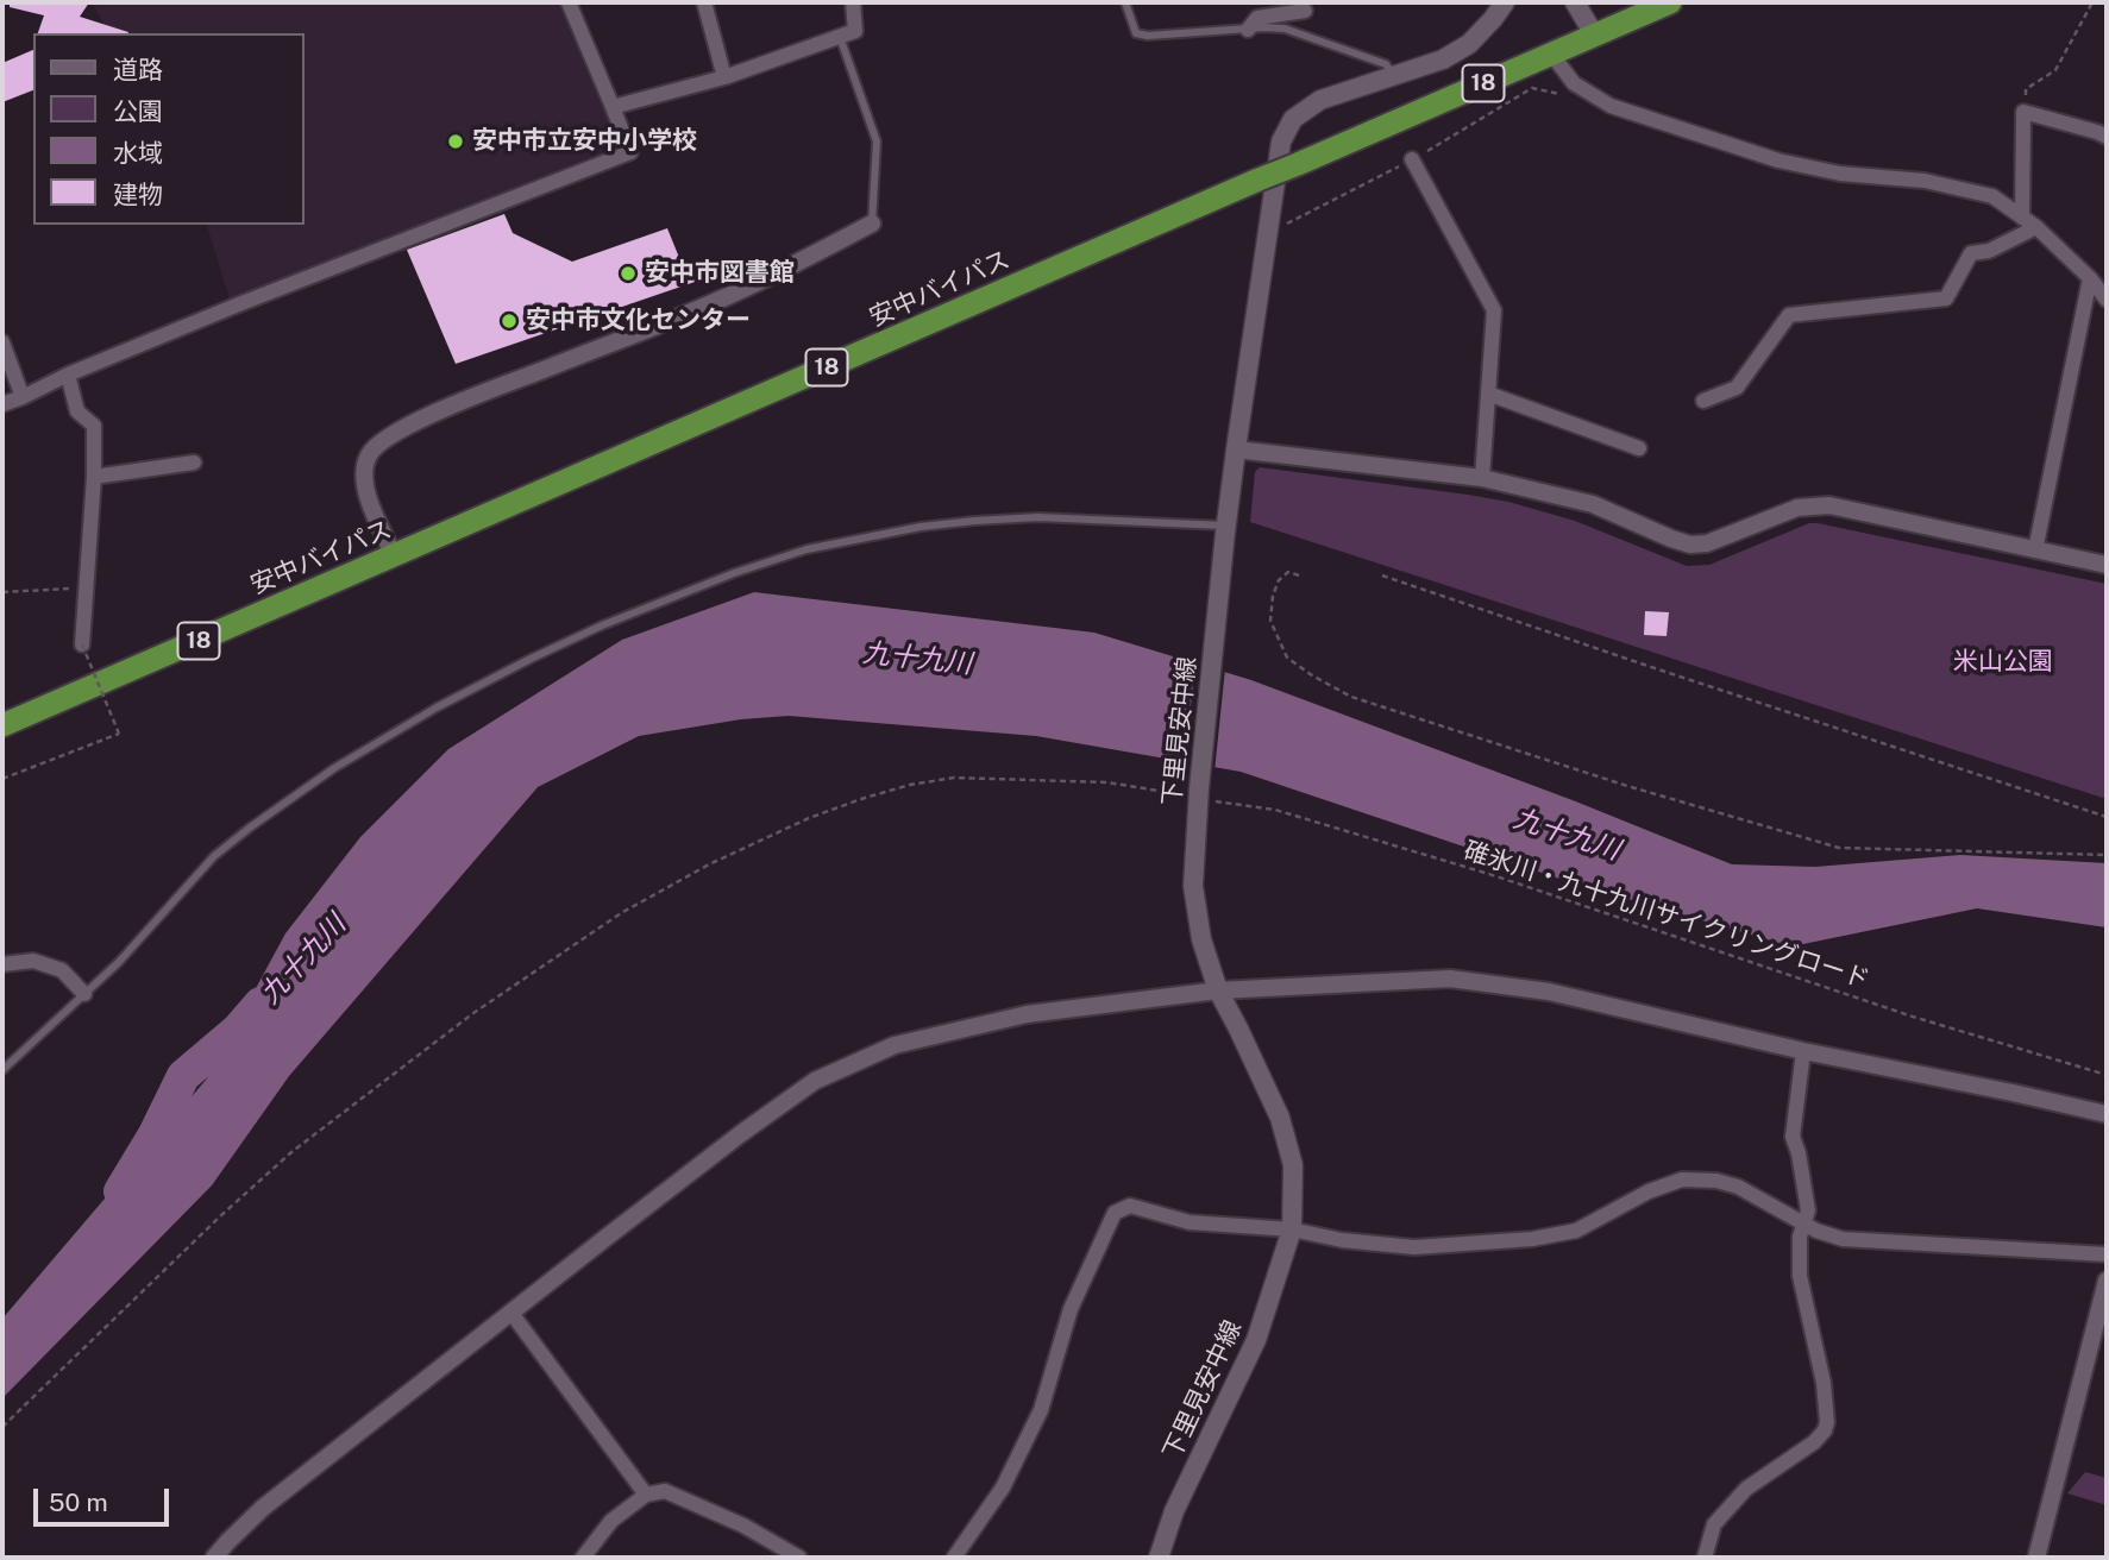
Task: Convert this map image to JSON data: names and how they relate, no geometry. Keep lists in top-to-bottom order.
{
  "streets": {
    "highway": ["18", "安中バイパス"],
    "main road": ["下里見安中線"],
    "path": ["碓氷川・九十九川サイクリングロード"]
  },
  "crossings": [
    ["下里見安中線", "碓氷川・九十九川サイクリングロード"]
  ],
  "water": ["九十九川"],
  "parks": ["米山公園"],
  "places": ["安中市立安中小学校", "安中市図書館", "安中市文化センター"],
  "legend": [
    "道路",
    "公園",
    "水域",
    "建物"
  ],
  "scale_bar": "50 m"
}
